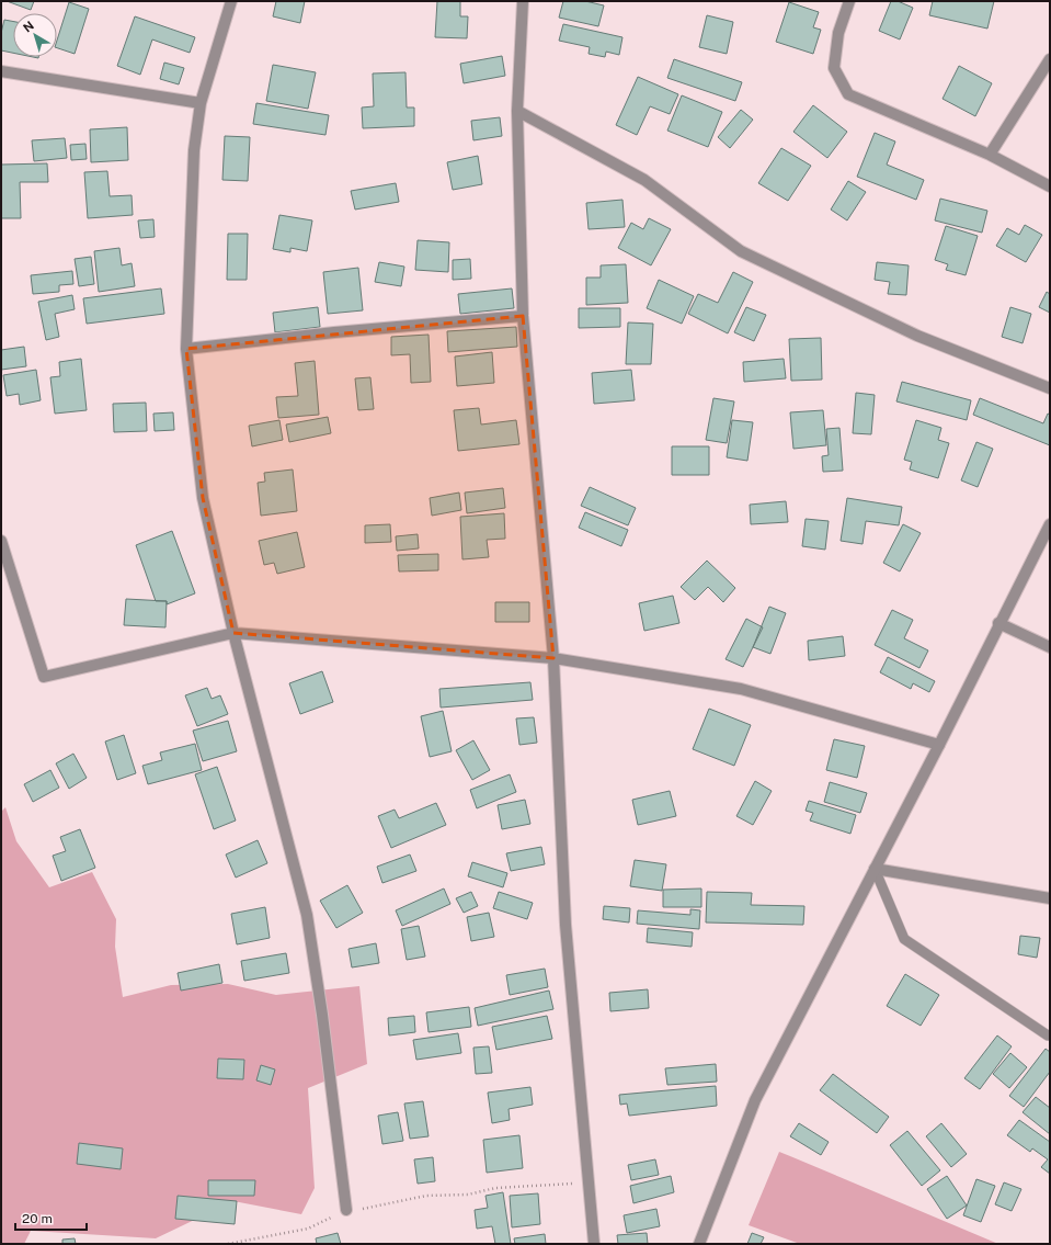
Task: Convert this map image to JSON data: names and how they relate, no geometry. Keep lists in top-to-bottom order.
{
  "scale_bar": "20 m",
  "north": "top left"
}
